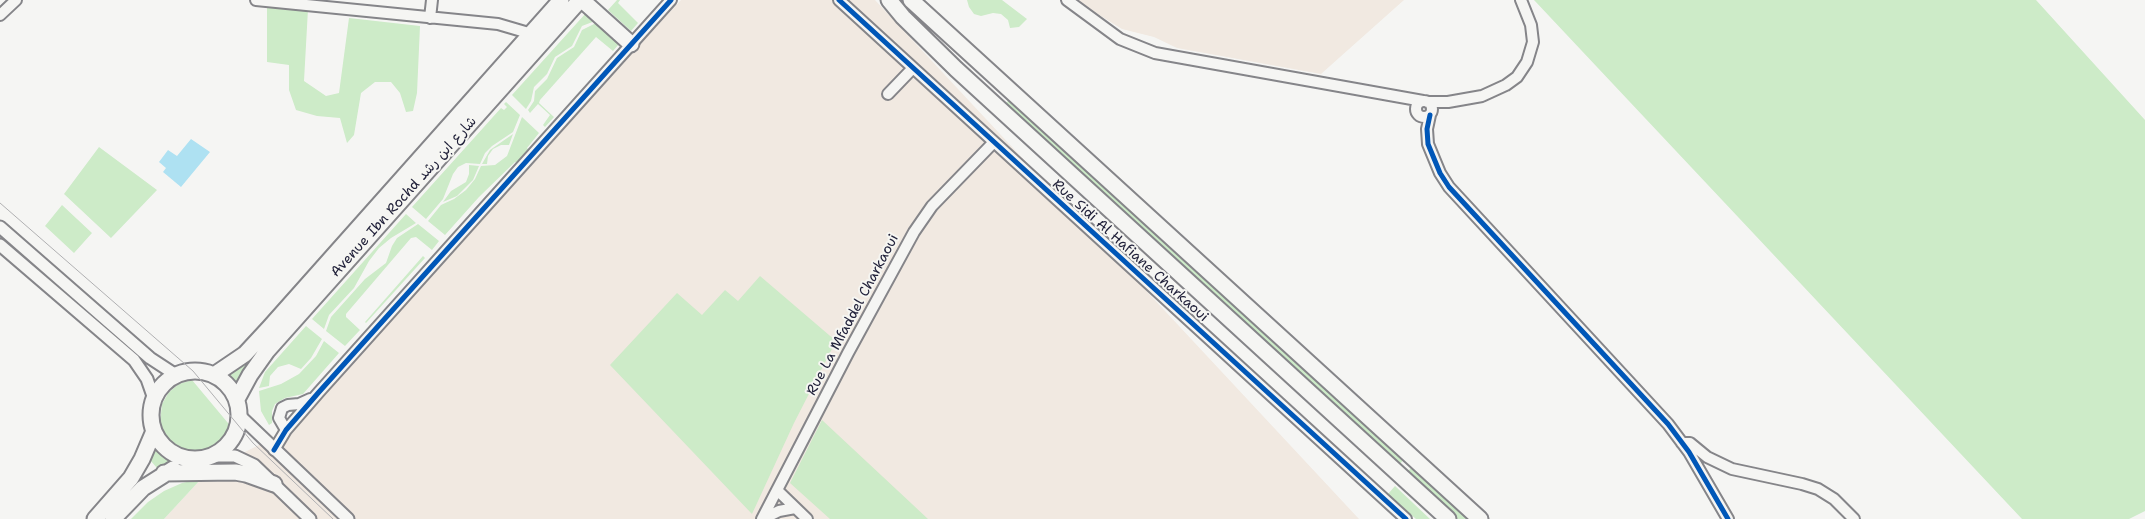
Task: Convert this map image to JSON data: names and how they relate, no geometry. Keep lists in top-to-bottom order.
{
  "streets": {
    "main road": ["Avenue Ibn Rochd شارع ابن رشد"],
    "street": ["Rue Sidi Al Hafiane Charkaoui", "Rue La Mfaddel Charkaoui"]
  },
  "crossings": [
    ["Rue Sidi Al Hafiane Charkaoui", "Rue La Mfaddel Charkaoui"]
  ]
}
